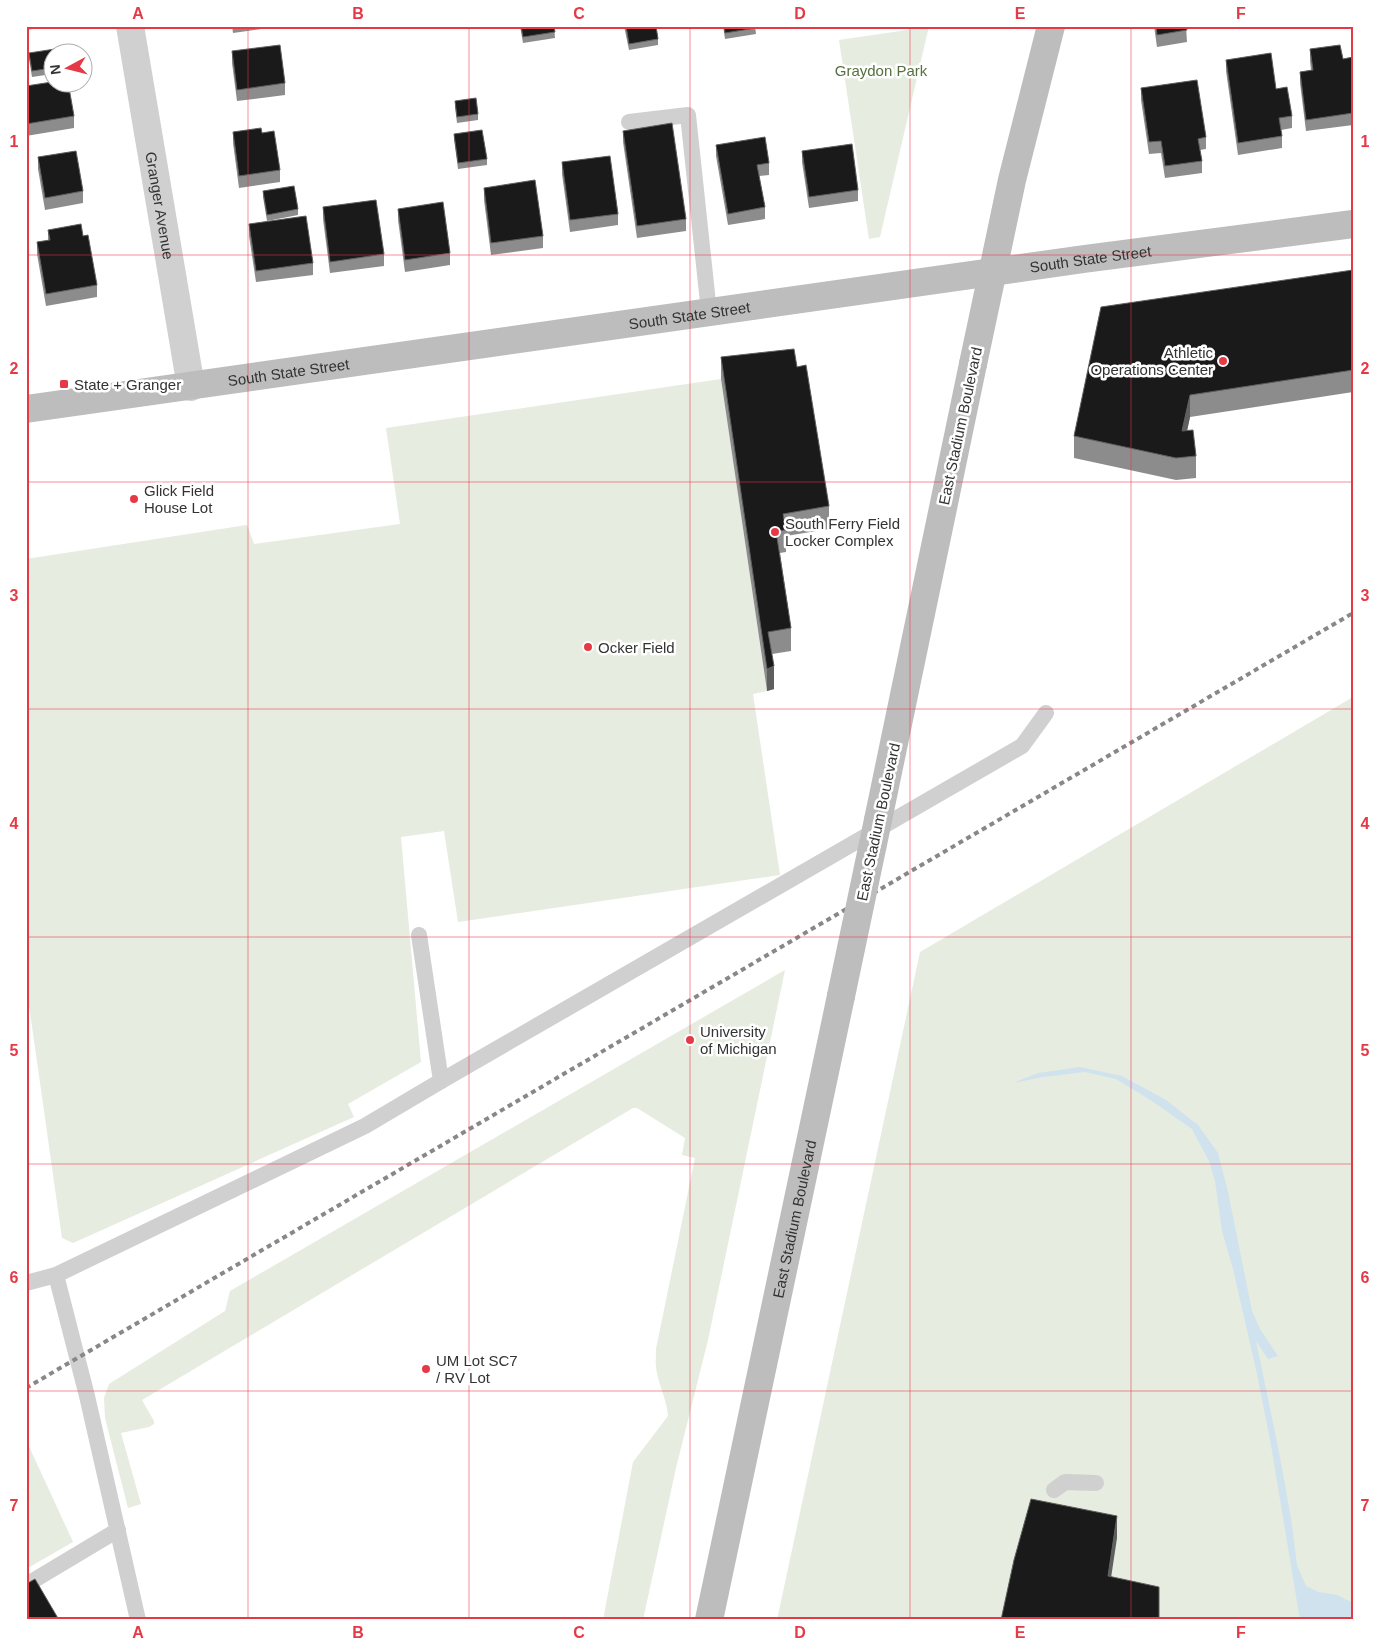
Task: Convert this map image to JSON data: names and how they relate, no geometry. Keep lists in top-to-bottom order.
{
  "streets": {
    "main road": ["South State Street", "East Stadium Boulevard"],
    "street": ["Granger Avenue"]
  },
  "crossings": [
    ["Granger Avenue", "South State Street"]
  ],
  "parks": ["Graydon Park"],
  "places": {
    "other": [
      "Athletic Operations Center",
      "Glick Field House Lot",
      "South Ferry Field Locker Complex",
      "Ocker Field",
      "University of Michigan",
      "UM Lot SC7 / RV Lot"
    ],
    "transit": ["State + Granger"]
  },
  "north": "left",
  "grid": {
    "columns": [
      "A",
      "B",
      "C",
      "D",
      "E",
      "F"
    ],
    "rows": [
      "1",
      "2",
      "3",
      "4",
      "5",
      "6",
      "7"
    ]
  }
}
